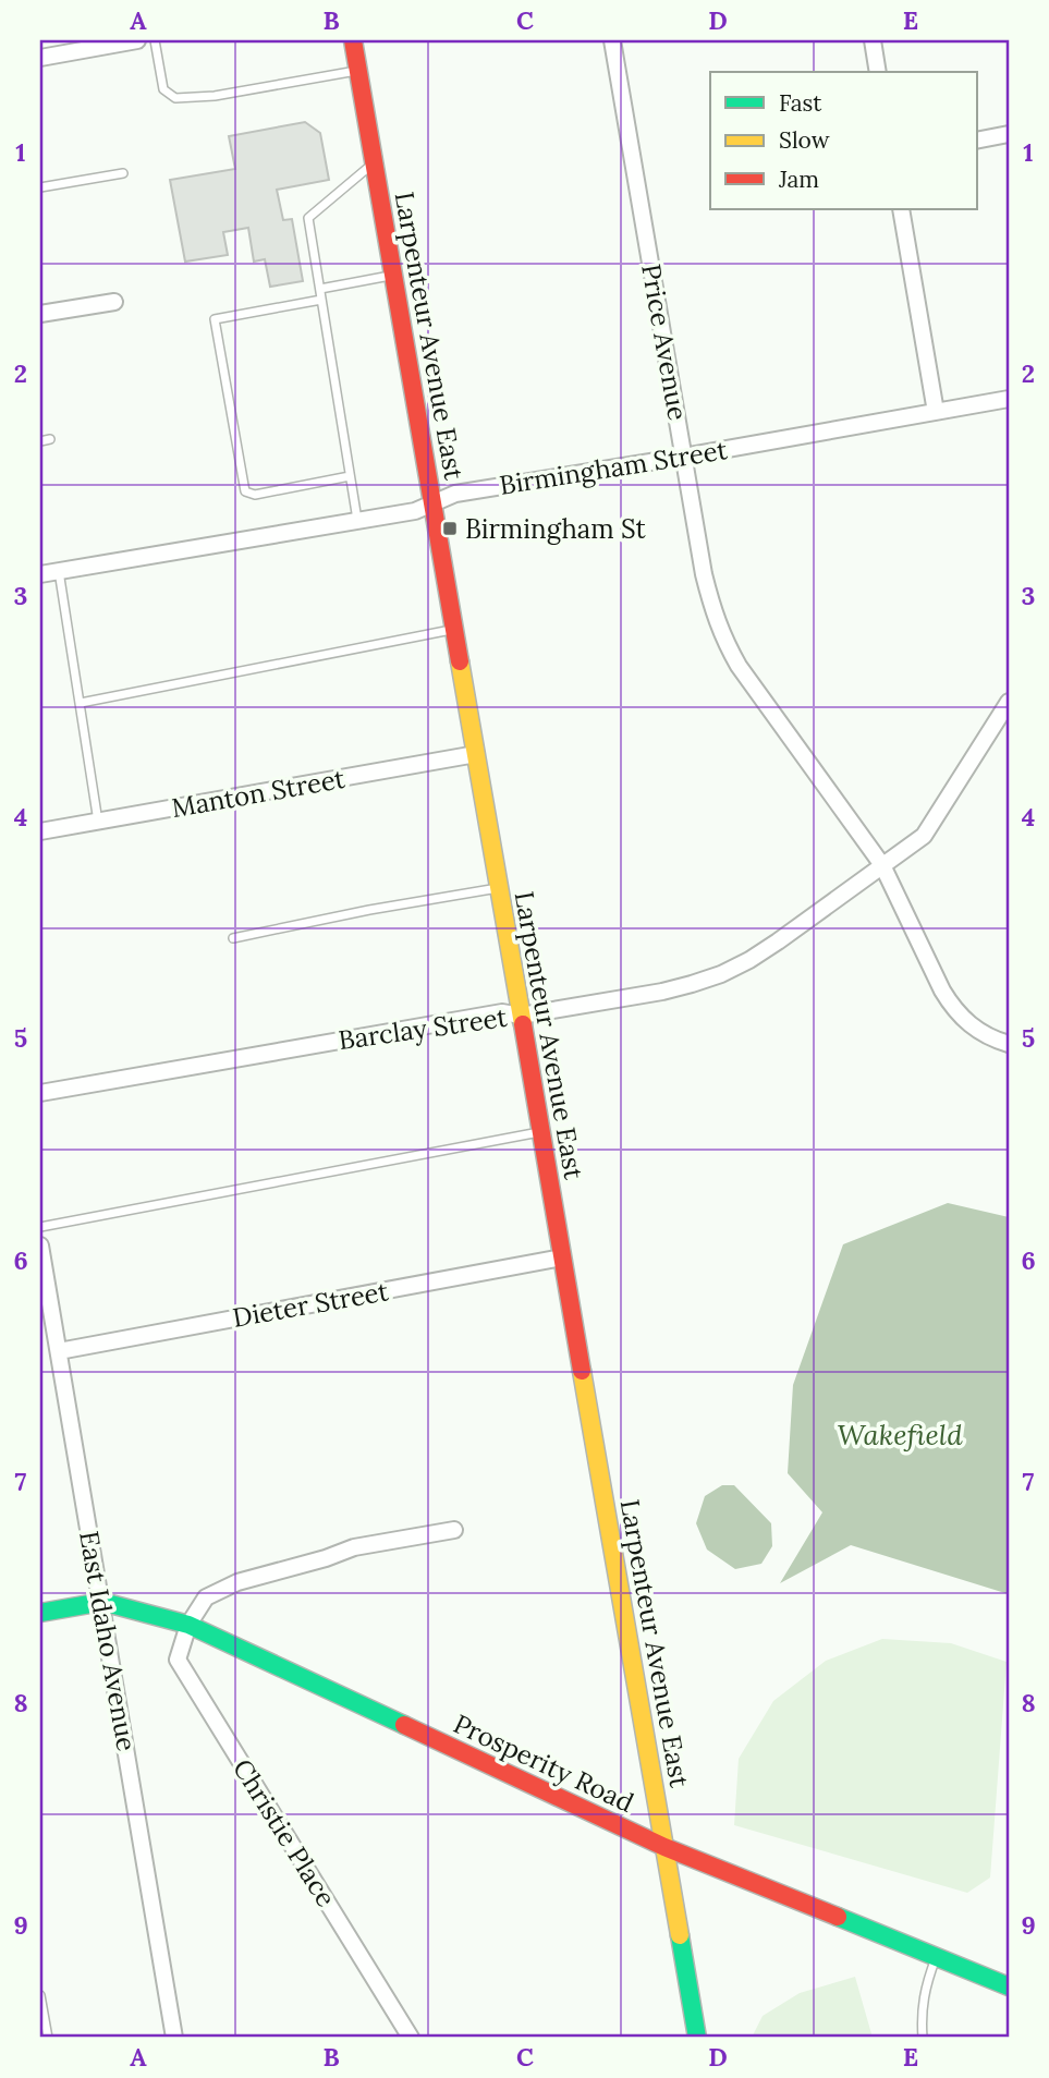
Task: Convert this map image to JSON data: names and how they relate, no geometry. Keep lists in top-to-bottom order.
{
  "streets": {
    "street": [
      "Larpenteur Avenue East",
      "Price Avenue",
      "Birmingham Street",
      "Manton Street",
      "Barclay Street",
      "Dieter Street",
      "East Idaho Avenue",
      "Prosperity Road",
      "Christie Place"
    ]
  },
  "crossings": [
    ["Larpenteur Avenue East", "Birmingham Street"],
    ["Larpenteur Avenue East", "Manton Street"],
    ["Larpenteur Avenue East", "Barclay Street"],
    ["Larpenteur Avenue East", "Dieter Street"],
    ["Larpenteur Avenue East", "Prosperity Road"],
    ["Price Avenue", "Birmingham Street"],
    ["Price Avenue", "Barclay Street"],
    ["Dieter Street", "East Idaho Avenue"],
    ["East Idaho Avenue", "Prosperity Road"],
    ["Prosperity Road", "Christie Place"]
  ],
  "water": ["Wakefield"],
  "places": {
    "transit": ["Birmingham St"]
  },
  "legend": ["Fast", "Slow", "Jam"],
  "grid": {
    "columns": [
      "A",
      "B",
      "C",
      "D",
      "E"
    ],
    "rows": [
      "1",
      "2",
      "3",
      "4",
      "5",
      "6",
      "7",
      "8",
      "9"
    ]
  }
}
